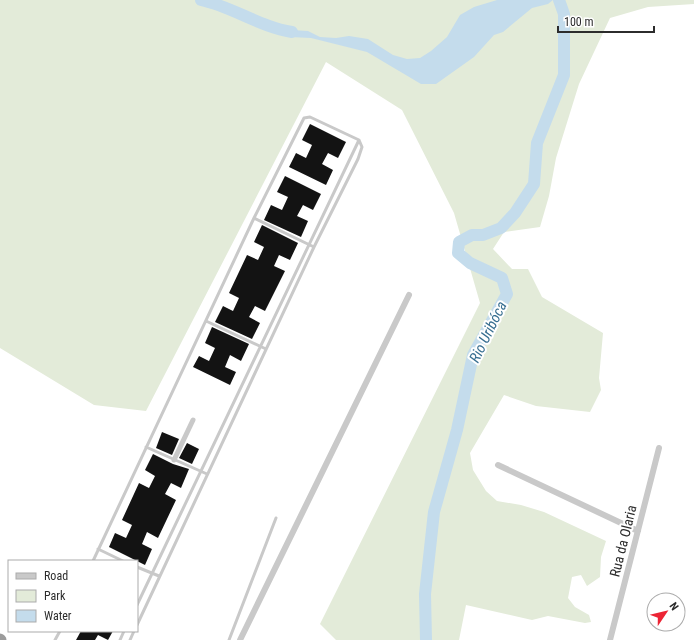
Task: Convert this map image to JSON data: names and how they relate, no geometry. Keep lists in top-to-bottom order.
{
  "streets": {
    "street": ["Rua da Olaria"]
  },
  "water": ["Rio Uribóca"],
  "legend": ["Road", "Park", "Water"],
  "scale_bar": "100 m",
  "north": "top right"
}
